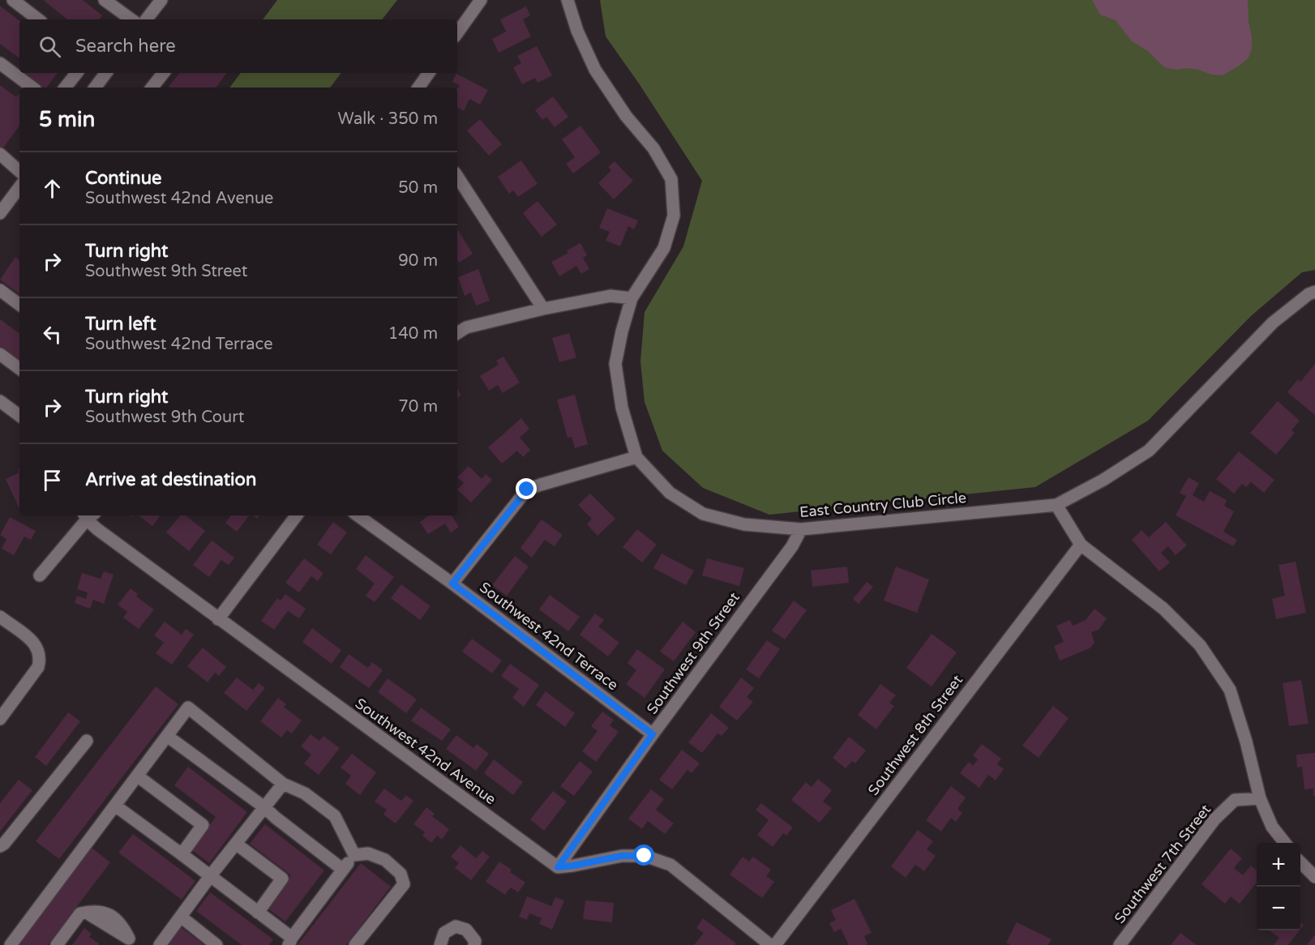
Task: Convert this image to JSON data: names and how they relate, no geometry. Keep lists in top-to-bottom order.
{
  "streets": {
    "street": [
      "East Country Club Circle",
      "Southwest 42nd Terrace",
      "Southwest 9th Street",
      "Southwest 8th Street",
      "Southwest 42nd Avenue",
      "Southwest 7th Street"
    ]
  },
  "crossings": [
    ["East Country Club Circle", "Southwest 9th Street"],
    ["Southwest 42nd Terrace", "Southwest 9th Street"],
    ["Southwest 9th Street", "Southwest 42nd Avenue"]
  ],
  "page": {
    "search": "Search here",
    "heading": ["5 min", "Walk · 350 m"],
    "list": [
      ["Continue", "Southwest 42nd Avenue", "50 m"],
      ["Turn right", "Southwest 9th Street", "90 m"],
      ["Turn left", "Southwest 42nd Terrace", "140 m"],
      ["Turn right", "Southwest 9th Court", "70 m"],
      "Arrive at destination"
    ],
    "map_buttons": ["+", "−"]
  }
}
